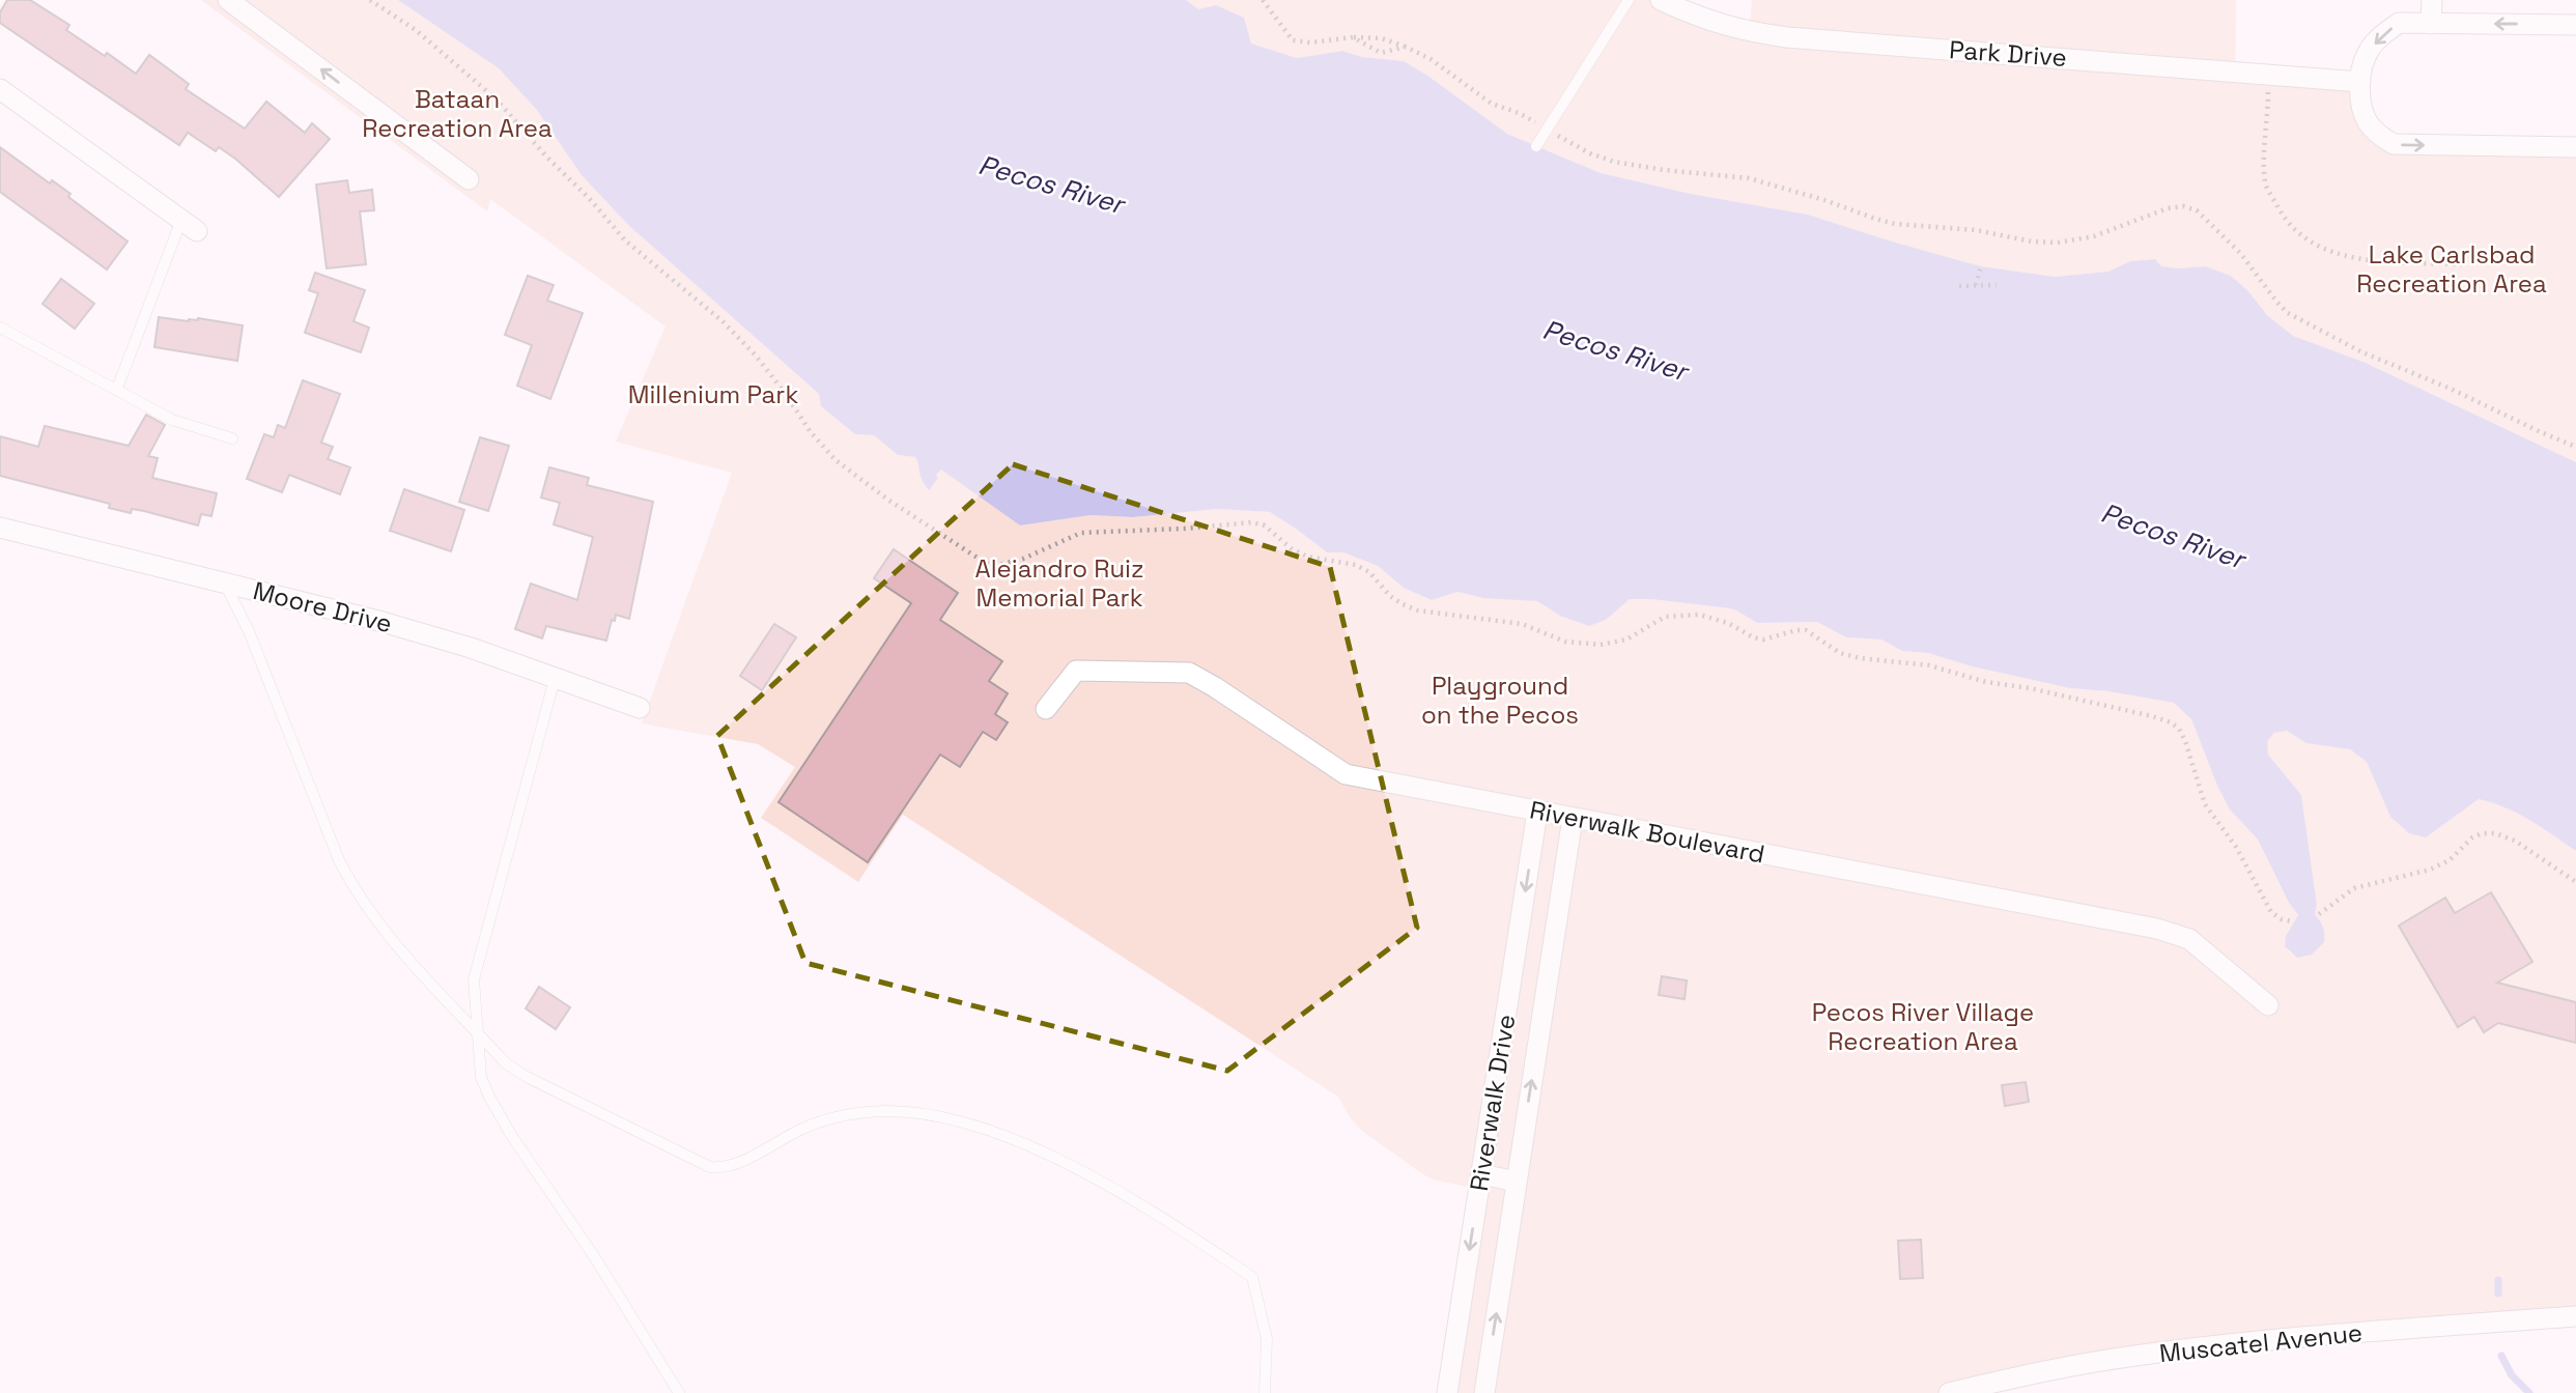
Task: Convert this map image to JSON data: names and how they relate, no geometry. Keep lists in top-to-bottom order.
{
  "streets": {
    "street": [
      "Park Drive",
      "Moore Drive",
      "Riverwalk Boulevard",
      "Riverwalk Drive",
      "Muscatel Avenue"
    ]
  },
  "crossings": [
    ["Riverwalk Boulevard", "Riverwalk Drive"]
  ],
  "water": ["Pecos River"],
  "parks": [
    "Bataan Recreation Area",
    "Lake Carlsbad Recreation Area",
    "Millenium Park",
    "Alejandro Ruiz Memorial Park",
    "Playground on the Pecos",
    "Pecos River Village Recreation Area"
  ]
}
